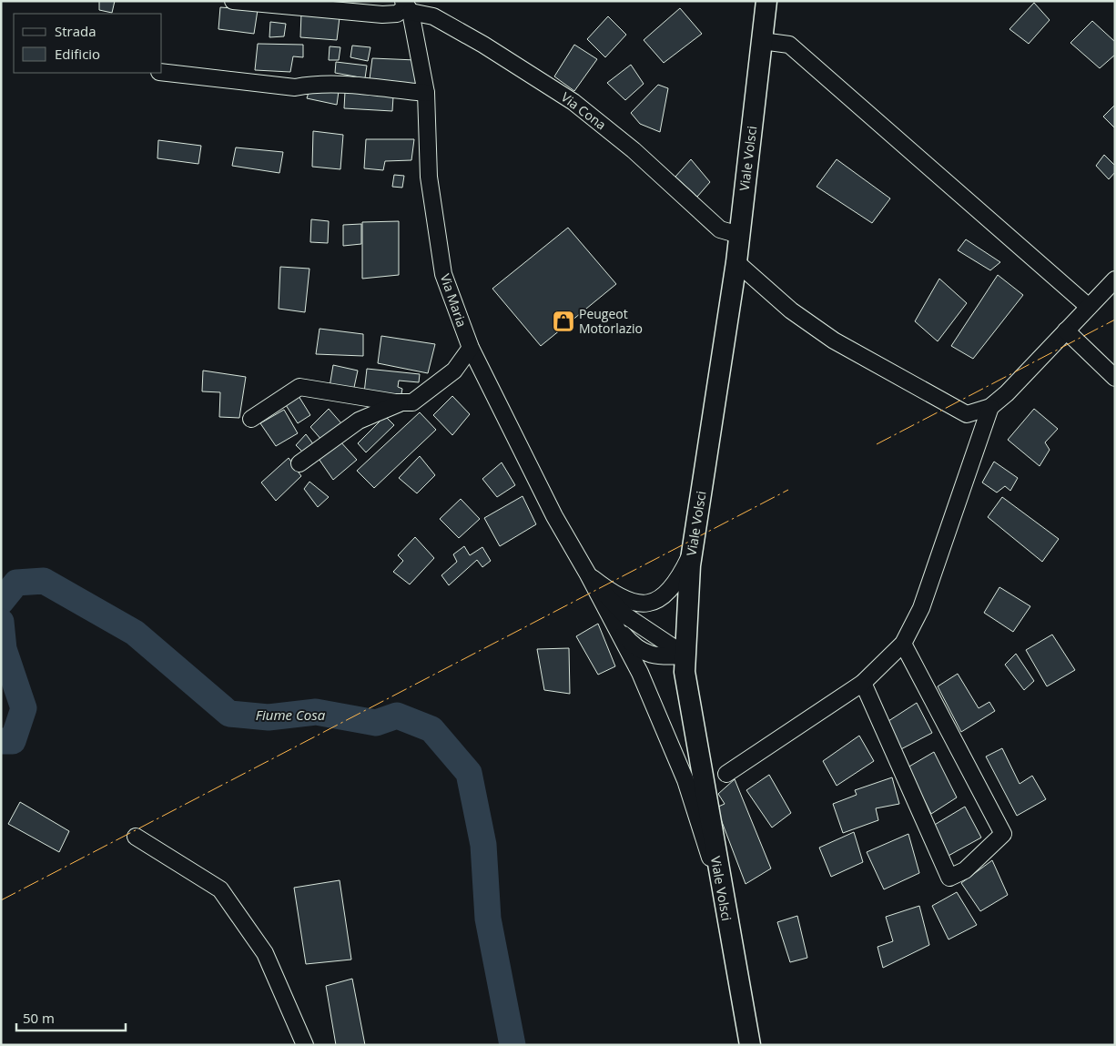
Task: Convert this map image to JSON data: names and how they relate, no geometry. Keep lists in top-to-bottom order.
{
  "streets": {
    "main road": ["Viale Volsci"],
    "street": ["Via Cona", "Via Maria"]
  },
  "crossings": [
    ["Via Cona", "Viale Volsci"],
    ["Via Cona", "Via Maria"]
  ],
  "water": ["Fiume Cosa"],
  "places": {
    "shop": ["Peugeot Motorlazio"]
  },
  "legend": ["Strada", "Edificio"],
  "scale_bar": "50 m"
}
